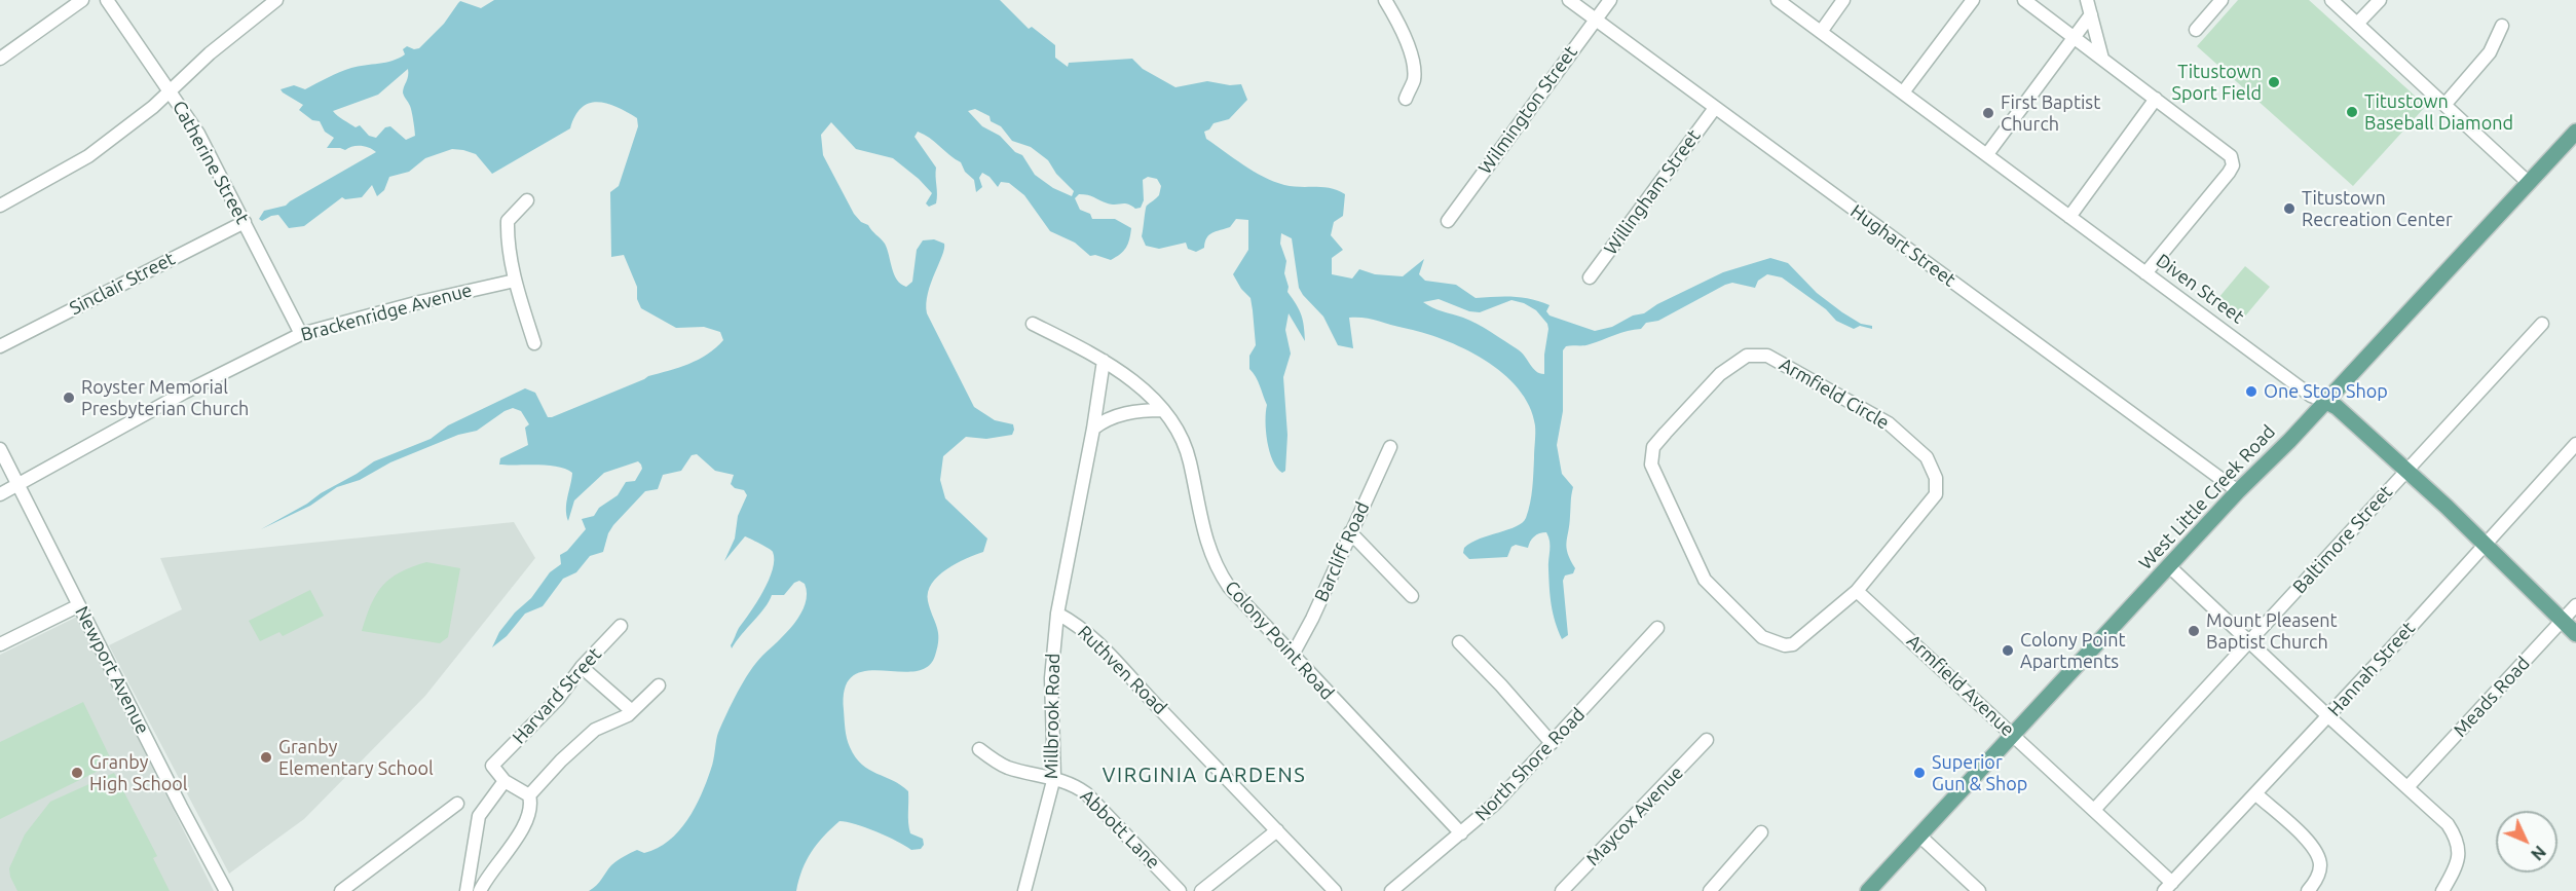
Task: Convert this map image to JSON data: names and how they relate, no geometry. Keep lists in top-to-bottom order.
{
  "streets": {
    "main road": ["Diven Street", "West Little Creek Road"],
    "street": [
      "Wilmington Street",
      "Catherine Street",
      "Willingham Street",
      "Hughart Street",
      "Sinclair Street",
      "Brackenridge Avenue",
      "Armfield Circle",
      "Baltimore Street",
      "Barcliff Road",
      "Colony Point Road",
      "Hannah Street",
      "Newport Avenue",
      "Ruthven Road",
      "Armfield Avenue",
      "Harvard Street",
      "Meads Road",
      "Millbrook Road",
      "North Shore Road",
      "Maycox Avenue",
      "Abbott Lane"
    ]
  },
  "crossings": [
    ["Wilmington Street", "Hughart Street"],
    ["Catherine Street", "Sinclair Street"],
    ["Catherine Street", "Brackenridge Avenue"],
    ["Willingham Street", "Hughart Street"],
    ["Hughart Street", "West Little Creek Road"],
    ["Diven Street", "West Little Creek Road"],
    ["Diven Street", "Baltimore Street"],
    ["Diven Street", "Hannah Street"],
    ["Diven Street", "Meads Road"],
    ["Brackenridge Avenue", "Newport Avenue"],
    ["Armfield Circle", "Armfield Avenue"],
    ["West Little Creek Road", "Armfield Avenue"],
    ["Baltimore Street", "Armfield Avenue"],
    ["Barcliff Road", "Colony Point Road"],
    ["Colony Point Road", "Ruthven Road"],
    ["Colony Point Road", "North Shore Road"],
    ["Hannah Street", "Armfield Avenue"],
    ["Ruthven Road", "Millbrook Road"],
    ["Millbrook Road", "Abbott Lane"]
  ],
  "districts": ["VIRGINIA GARDENS"],
  "places": [
    "Titustown Sport Field",
    "Titustown Baseball Diamond",
    "First Baptist Church",
    "Titustown Recreation Center",
    "One Stop Shop",
    "Royster Memorial Presbyterian Church",
    "Mount Pleasent Baptist Church",
    "Colony Point Apartments",
    "Granby Elementary School",
    "Granby High School",
    "Superior Gun & Shop"
  ],
  "north": "bottom right"
}
